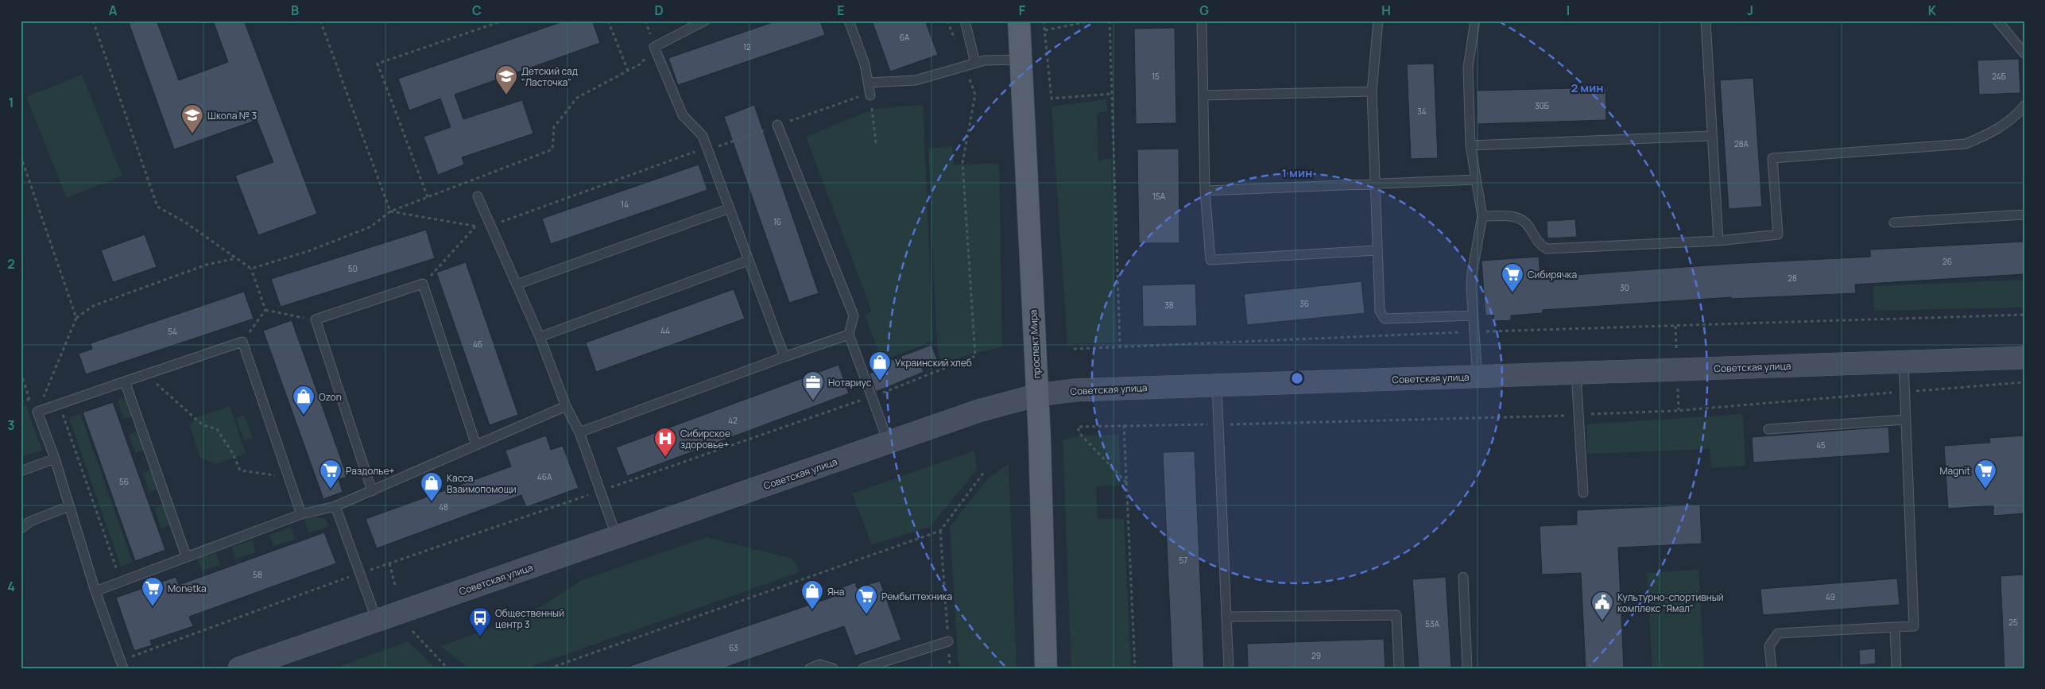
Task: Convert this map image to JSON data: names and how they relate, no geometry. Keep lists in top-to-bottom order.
{
  "streets": {
    "main road": ["проспект Мира", "Советская улица"]
  },
  "crossings": [
    ["проспект Мира", "Советская улица"]
  ],
  "places": {
    "school or university": ["Детский сад \"Ласточка\"", "Школа № 3"],
    "supermarket": [
      "Сибирячка",
      "Раздолье+",
      "Magnit",
      "Monetka",
      "Рембыттехника"
    ],
    "shop": [
      "Украинский хлеб",
      "Ozon",
      "Касса Взаимопомощи",
      "Яна"
    ],
    "office": ["Нотариус"],
    "hospital": ["Сибирское здоровье+"],
    "public building": ["Культурно-спортивный комплекс \"Ямал\""],
    "bus stop": ["Общественный центр 3"]
  },
  "house_numbers": [
    "6А",
    "12",
    "15",
    "24Б",
    "30Б",
    "34",
    "28А",
    "15А",
    "14",
    "16",
    "26",
    "50",
    "28",
    "30",
    "36",
    "38",
    "44",
    "54",
    "46",
    "42",
    "45",
    "46А",
    "56",
    "48",
    "57",
    "58",
    "49",
    "25",
    "53А",
    "63",
    "29"
  ],
  "grid": {
    "columns": [
      "A",
      "B",
      "C",
      "D",
      "E",
      "F",
      "G",
      "H",
      "I",
      "J",
      "K"
    ],
    "rows": [
      "1",
      "2",
      "3",
      "4"
    ]
  },
  "rings": ["2 мин", "1 мин"]
}
